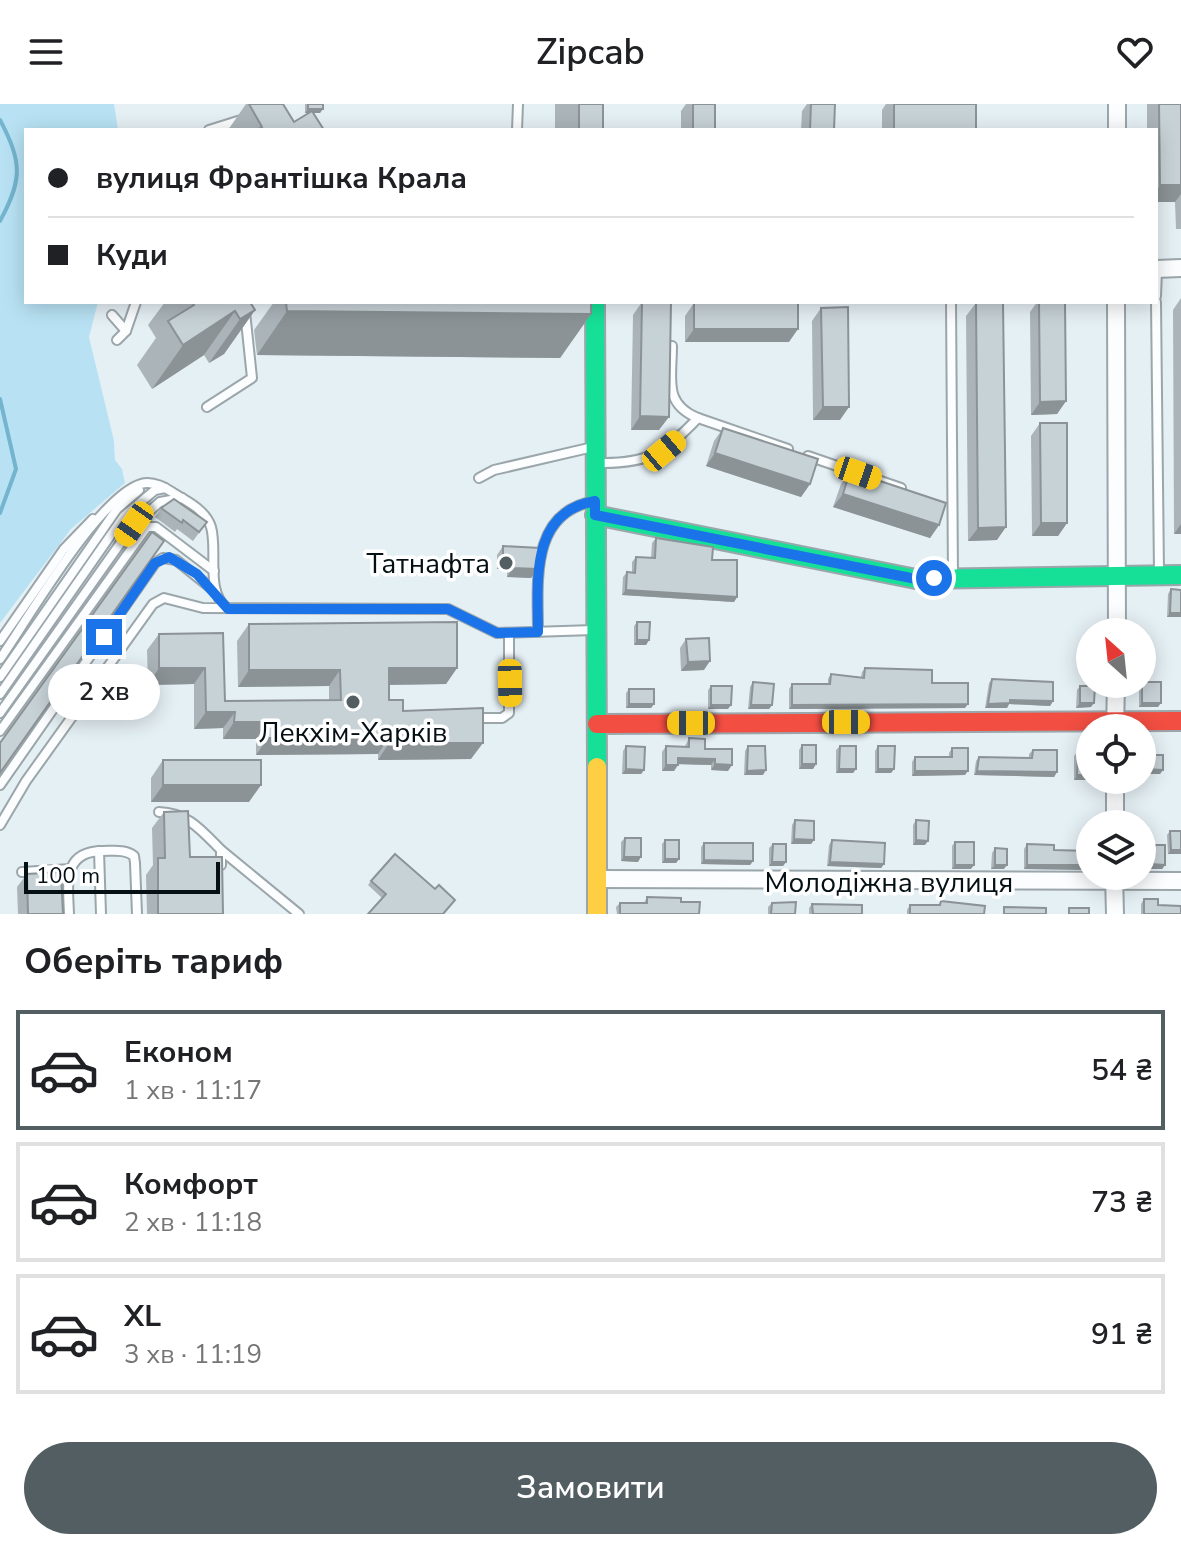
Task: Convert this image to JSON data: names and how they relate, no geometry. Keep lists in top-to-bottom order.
{
  "streets": {
    "street": ["Молодіжна вулиця"]
  },
  "places": ["Татнафта", "Лекхім-Харків"],
  "scale_bar": "100 m",
  "north": "top left",
  "page": {
    "header": "Zipcab",
    "banner": ["вулиця Франтішка Крала", "Куди"],
    "bubble": "2 хв",
    "scale": "100 m",
    "heading": "Оберіть тариф",
    "list": [
      {
        "name": "Економ",
        "note": "1 хв · 11:17",
        "value": "54 ₴"
      },
      {
        "name": "Комфорт",
        "note": "2 хв · 11:18",
        "value": "73 ₴"
      },
      {
        "name": "XL",
        "note": "3 хв · 11:19",
        "value": "91 ₴"
      }
    ],
    "buttons": "Замовити"
  }
}
